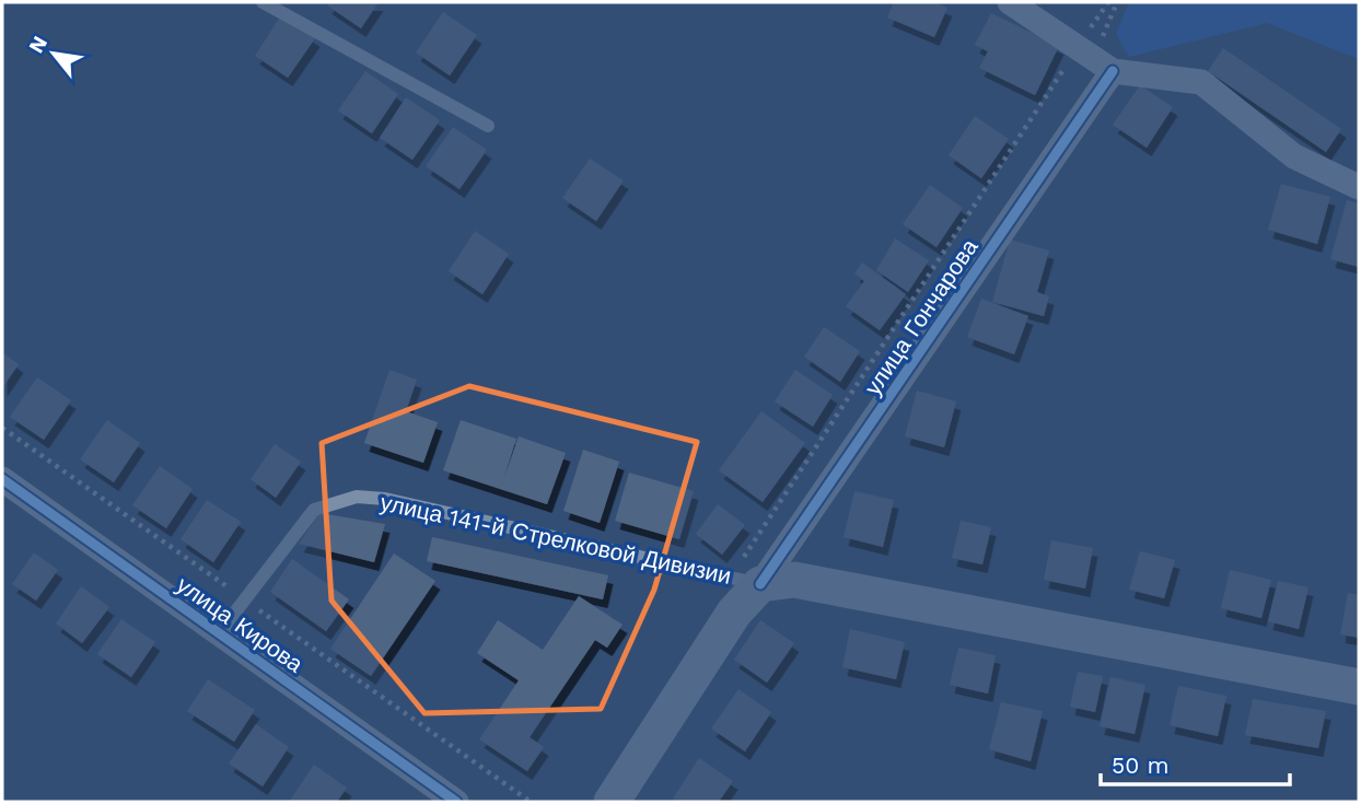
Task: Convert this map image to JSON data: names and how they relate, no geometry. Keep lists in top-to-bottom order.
{
  "streets": {
    "main road": ["улица Гончарова", "улица 141-й Стрелковой Дивизии"],
    "street": ["улица Кирова"]
  },
  "crossings": [
    ["улица Гончарова", "улица 141-й Стрелковой Дивизии"],
    ["улица 141-й Стрелковой Дивизии", "улица Кирова"]
  ],
  "scale_bar": "50 m",
  "north": "top left"
}
